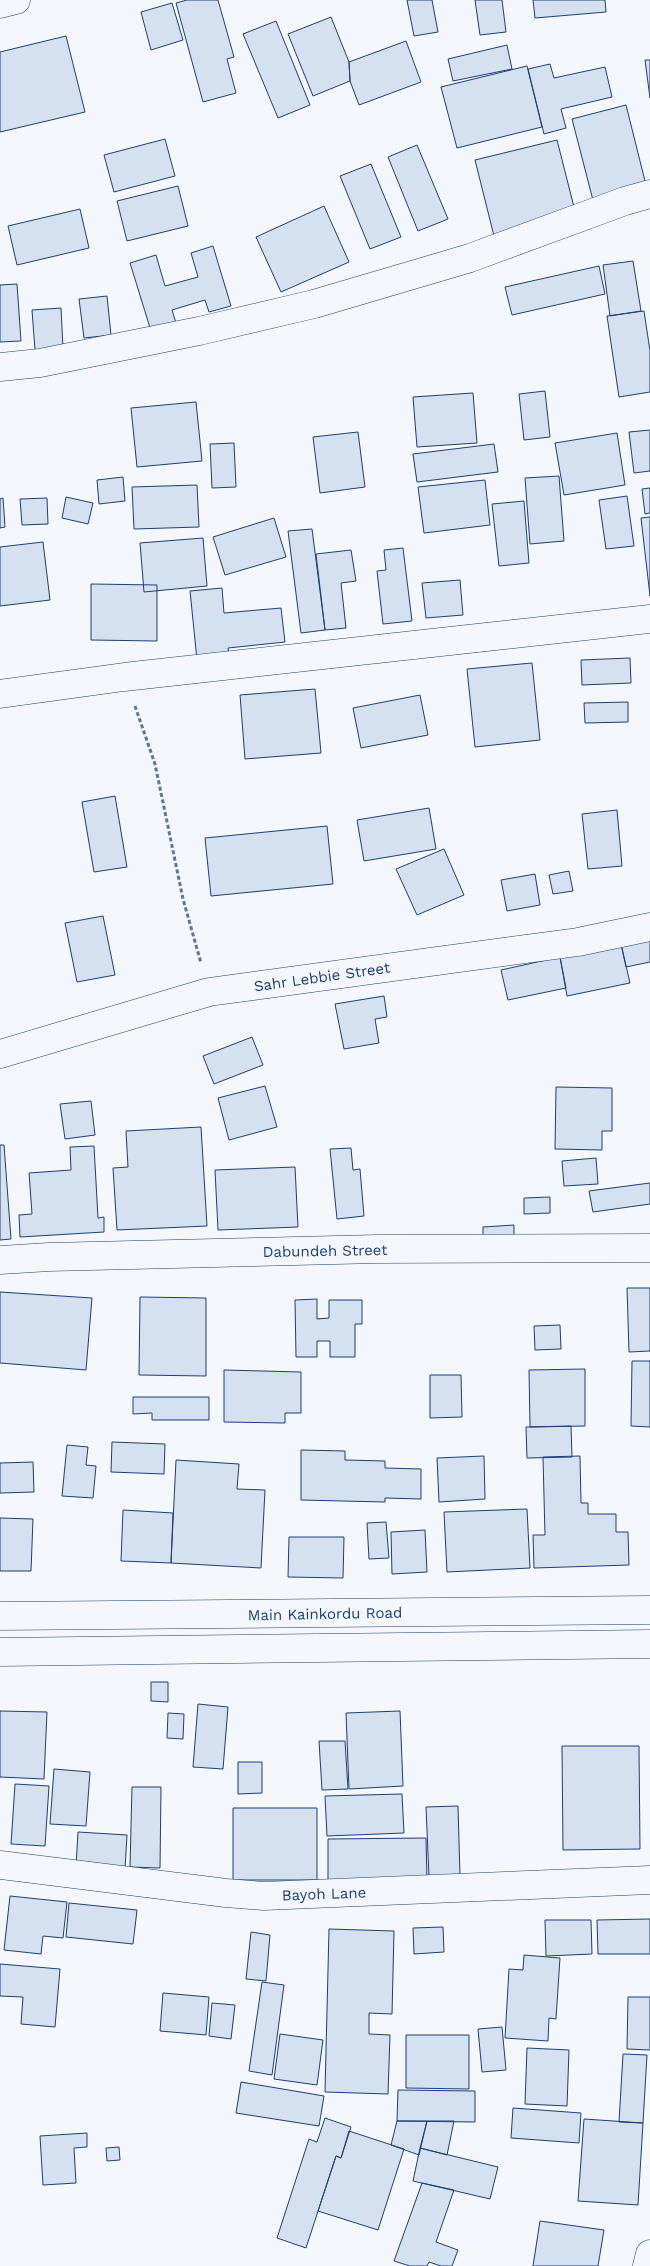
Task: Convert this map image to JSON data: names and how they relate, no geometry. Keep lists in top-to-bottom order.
{
  "streets": {
    "street": [
      "Sahr Lebbie Street",
      "Dabundeh Street",
      "Main Kainkordu Road",
      "Bayoh Lane"
    ]
  }
}
